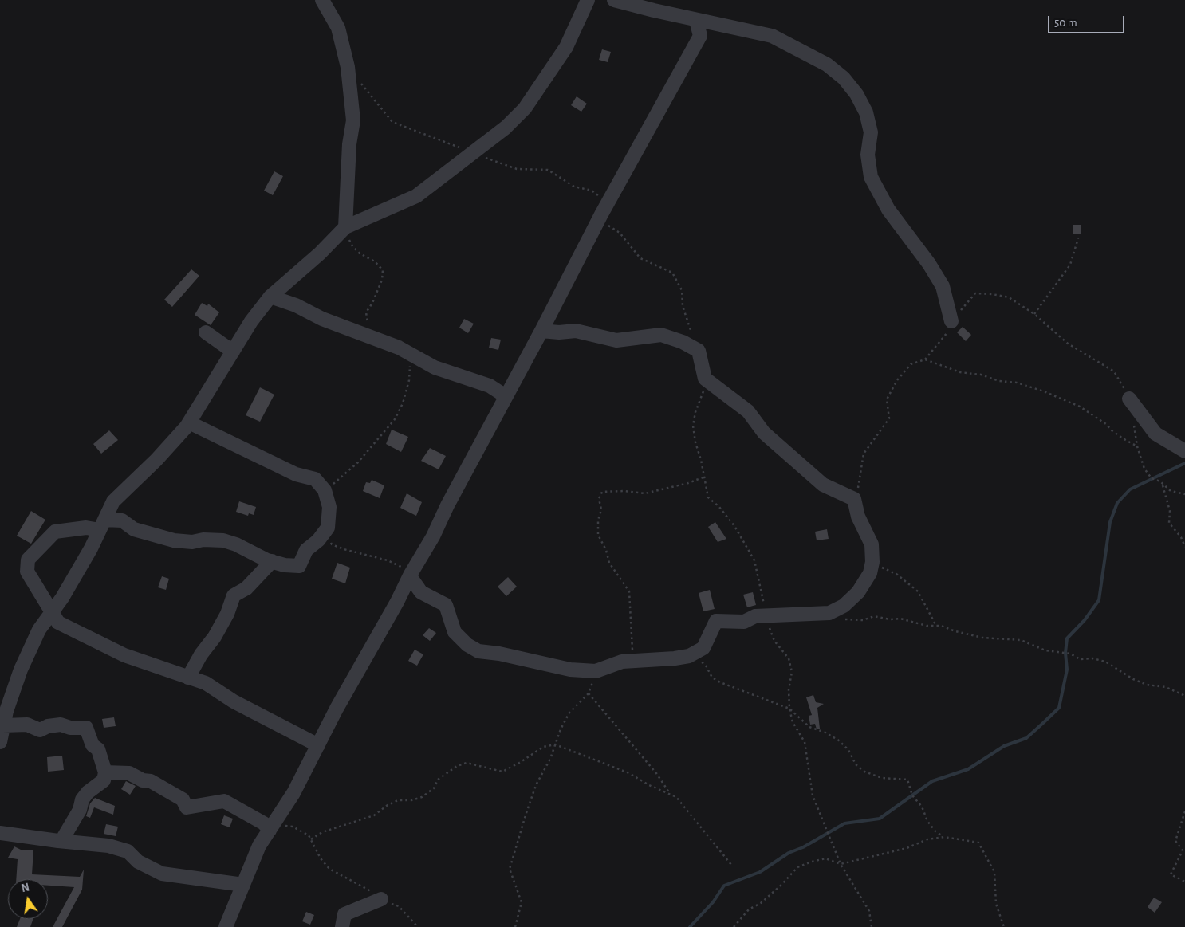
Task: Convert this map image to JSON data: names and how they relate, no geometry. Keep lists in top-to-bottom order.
{
  "scale_bar": "50 m",
  "north": "top"
}
